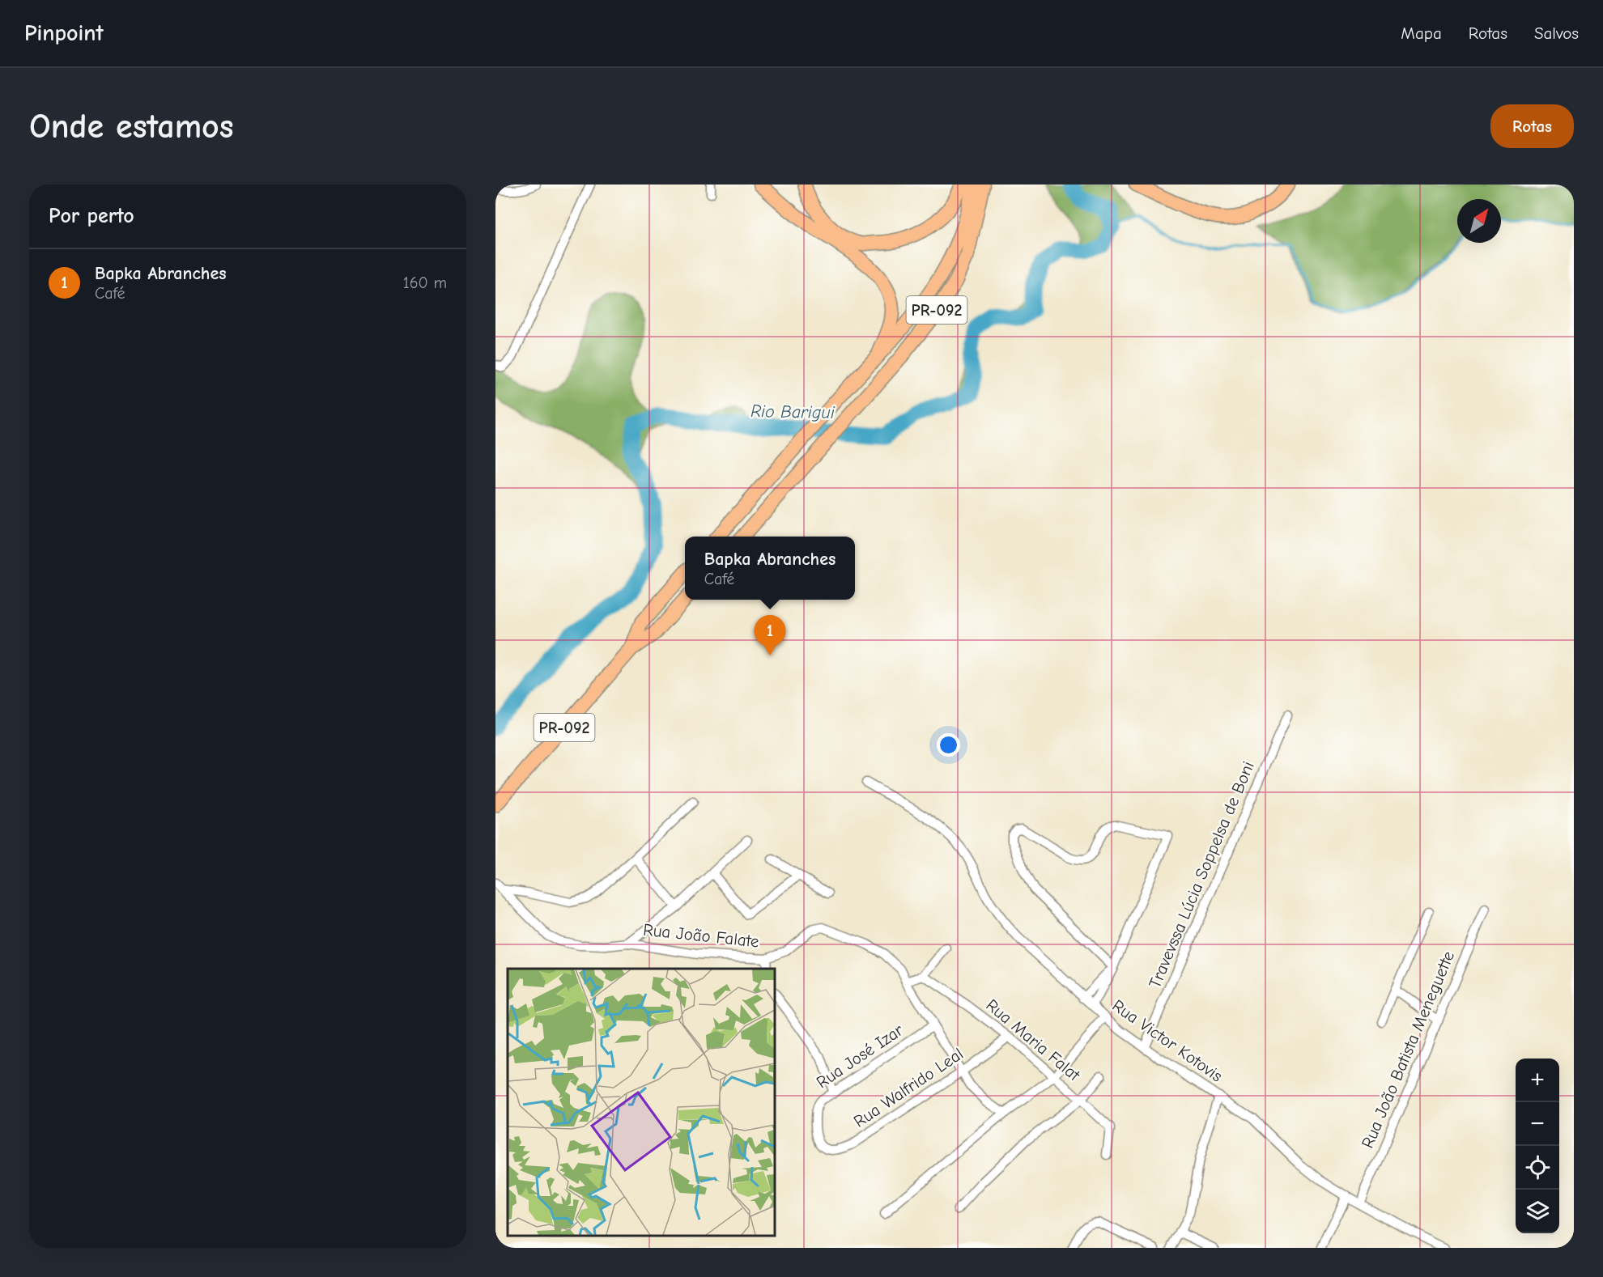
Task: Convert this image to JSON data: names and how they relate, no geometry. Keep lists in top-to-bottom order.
{
  "streets": {
    "main road": ["PR-092"],
    "street": [
      "Travevssa Lúcia Soppelsa de Boni",
      "Rua João Falate",
      "Rua Maria Falat",
      "Rua Victor Kotovis",
      "Rua João Batista Meneguette",
      "Rua José Izar",
      "Rua Walfrido Leal"
    ]
  },
  "crossings": [
    ["Travevssa Lúcia Soppelsa de Boni", "Rua Victor Kotovis"],
    ["Rua João Falate", "Rua José Izar"],
    ["Rua João Falate", "Rua Walfrido Leal"],
    ["Rua Maria Falat", "Rua Walfrido Leal"],
    ["Rua Victor Kotovis", "Rua João Batista Meneguette"],
    ["Rua José Izar", "Rua Walfrido Leal"]
  ],
  "water": ["Rio Barigui"],
  "north": "top right",
  "page": {
    "header": "Pinpoint",
    "nav": ["Mapa", "Rotas", "Salvos"],
    "buttons": "Rotas",
    "title": "Onde estamos",
    "heading": "Por perto",
    "list": [
      {
        "mark": "1",
        "name": "Bapka Abranches",
        "note": "Café",
        "value": "160 m"
      }
    ],
    "popup": ["Bapka Abranches", "Café"],
    "pins": "1",
    "map_buttons": ["+", "−"]
  }
}
